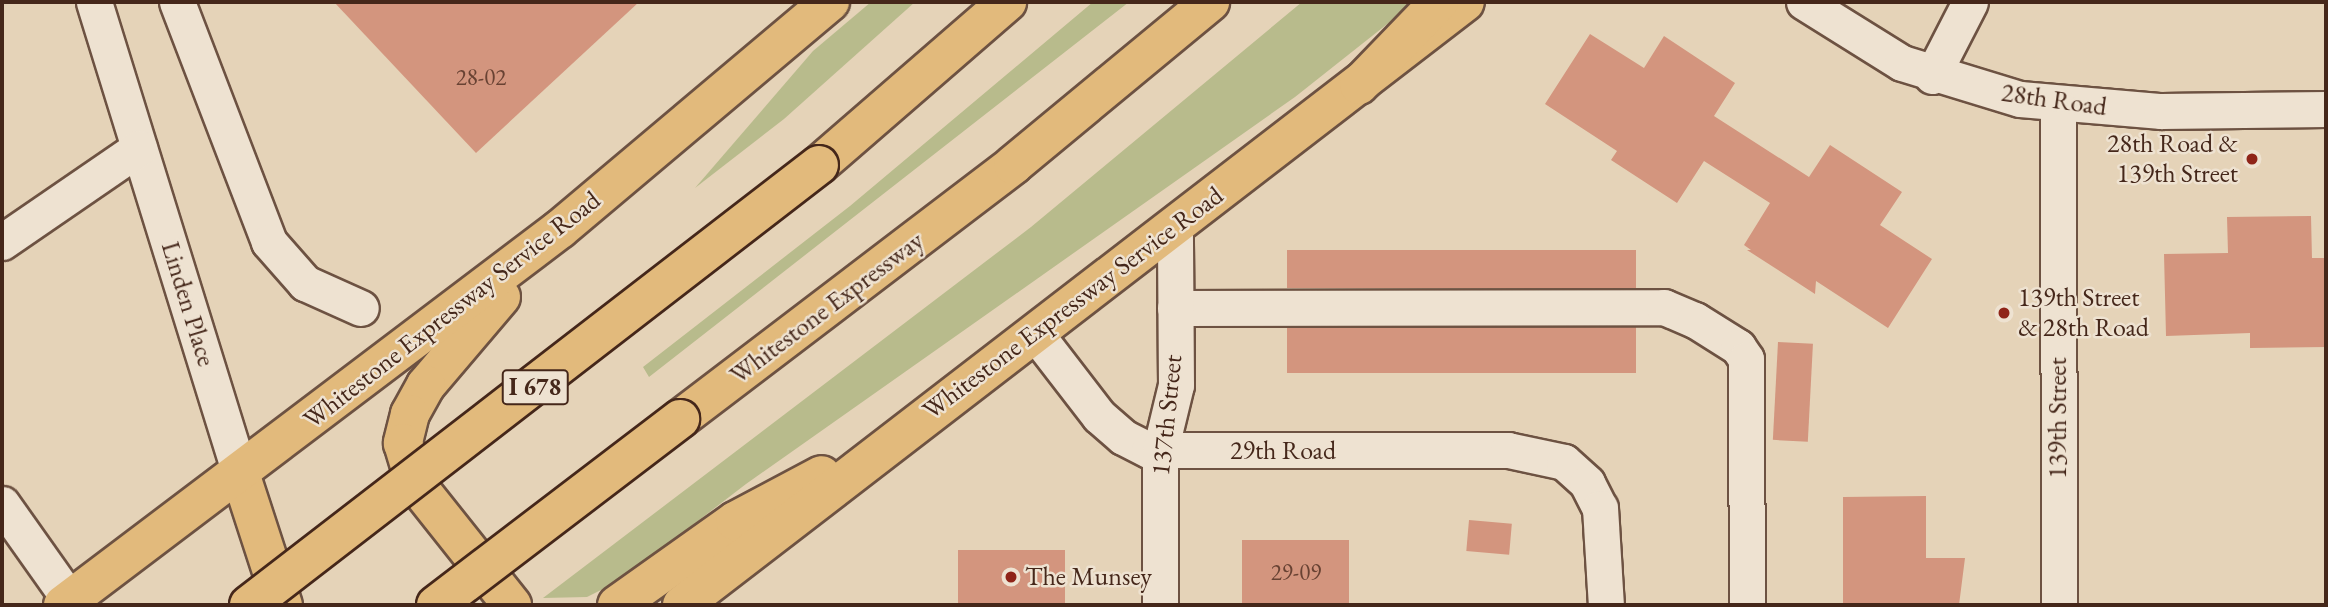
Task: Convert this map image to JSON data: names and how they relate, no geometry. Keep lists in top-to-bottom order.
{
  "streets": {
    "main road": [
      "Whitestone Expressway Service Road",
      "Linden Place",
      "Whitestone Expressway",
      "I 678"
    ],
    "street": [
      "28th Road",
      "137th Street",
      "139th Street",
      "29th Road"
    ]
  },
  "crossings": [
    ["28th Road", "139th Street"],
    ["Whitestone Expressway Service Road", "Linden Place"],
    ["Whitestone Expressway Service Road", "137th Street"],
    ["Whitestone Expressway Service Road", "29th Road"],
    ["137th Street", "29th Road"]
  ],
  "places": ["28th Road & 139th Street", "139th Street & 28th Road", "The Munsey"],
  "house_numbers": ["28-02", "29-09"]
}
